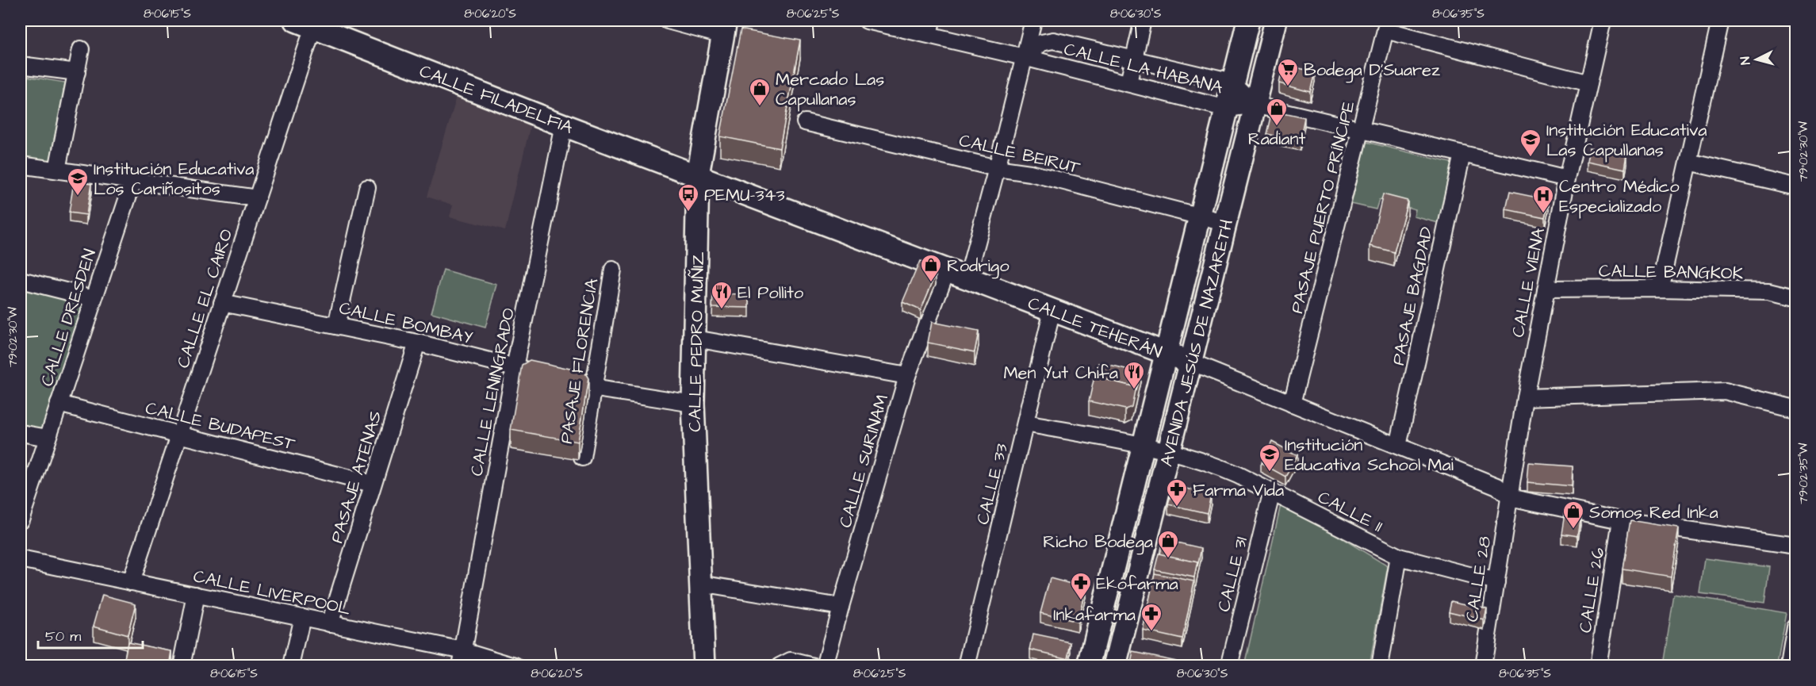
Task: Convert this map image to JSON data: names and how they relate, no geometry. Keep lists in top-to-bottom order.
{
  "streets": {
    "street": [
      "CALLE LA HABANA",
      "CALLE FILADELFIA",
      "CALLE BEIRUT",
      "PASAJE PUERTO PRÍNCIPE",
      "CALLE BANGKOK",
      "CALLE VIENA",
      "PASAJE BAGDAD",
      "CALLE EL CAIRO",
      "CALLE DRESDEN",
      "CALLE BOMBAY",
      "CALLE TEHERÁN",
      "CALLE PEDRO MUÑIZ",
      "AVENIDA JESÚS DE NAZARETH",
      "PASAJE FLORENCIA",
      "CALLE LENINGRADO",
      "CALLE BUDAPEST",
      "CALLE SURINAM",
      "PASAJE ATENAS",
      "CALLE 33",
      "CALLE 11",
      "CALLE 31",
      "CALLE 28",
      "CALLE 26",
      "CALLE LIVERPOOL"
    ]
  },
  "crossings": [
    ["CALLE LA HABANA", "PASAJE PUERTO PRÍNCIPE"],
    ["CALLE LA HABANA", "CALLE VIENA"],
    ["CALLE LA HABANA", "PASAJE BAGDAD"],
    ["CALLE LA HABANA", "AVENIDA JESÚS DE NAZARETH"],
    ["CALLE FILADELFIA", "CALLE EL CAIRO"],
    ["CALLE FILADELFIA", "CALLE TEHERÁN"],
    ["CALLE FILADELFIA", "CALLE PEDRO MUÑIZ"],
    ["CALLE FILADELFIA", "CALLE LENINGRADO"],
    ["CALLE BEIRUT", "AVENIDA JESÚS DE NAZARETH"],
    ["PASAJE PUERTO PRÍNCIPE", "CALLE TEHERÁN"],
    ["CALLE BANGKOK", "CALLE VIENA"],
    ["CALLE VIENA", "CALLE TEHERÁN"],
    ["CALLE VIENA", "CALLE 28"],
    ["PASAJE BAGDAD", "CALLE TEHERÁN"],
    ["CALLE EL CAIRO", "CALLE BOMBAY"],
    ["CALLE EL CAIRO", "CALLE BUDAPEST"],
    ["CALLE EL CAIRO", "CALLE LIVERPOOL"],
    ["CALLE DRESDEN", "CALLE BUDAPEST"],
    ["CALLE BOMBAY", "CALLE PEDRO MUÑIZ"],
    ["CALLE BOMBAY", "PASAJE FLORENCIA"],
    ["CALLE BOMBAY", "CALLE LENINGRADO"],
    ["CALLE BOMBAY", "PASAJE ATENAS"],
    ["CALLE TEHERÁN", "CALLE PEDRO MUÑIZ"],
    ["CALLE TEHERÁN", "AVENIDA JESÚS DE NAZARETH"],
    ["CALLE TEHERÁN", "CALLE SURINAM"],
    ["CALLE TEHERÁN", "CALLE 33"],
    ["CALLE TEHERÁN", "CALLE 28"],
    ["CALLE TEHERÁN", "CALLE 26"],
    ["AVENIDA JESÚS DE NAZARETH", "CALLE 11"],
    ["CALLE LENINGRADO", "CALLE LIVERPOOL"],
    ["CALLE BUDAPEST", "PASAJE ATENAS"],
    ["PASAJE ATENAS", "CALLE LIVERPOOL"],
    ["CALLE 33", "CALLE 11"],
    ["CALLE 11", "CALLE 31"],
    ["CALLE 11", "CALLE 28"]
  ],
  "places": {
    "supermarket": ["Bodega D'Suarez"],
    "shop": [
      "Mercado Las Capullanas",
      "Radiant",
      "Rodrigo",
      "Somos Red Inka",
      "Richo Bodega"
    ],
    "school or university": ["Institución Educativa Las Capullanas", "Institución Educativa Los Cariñositos", "Institución Educativa School Mai"],
    "bus stop": ["PEMU-343"],
    "hospital": ["Centro Médico Especializado"],
    "restaurant": ["El Pollito", "Men Yut Chifa"],
    "pharmacy": ["Farma Vida", "Ekofarma", "Inkafarma"]
  },
  "scale_bar": "50 m",
  "north": "left",
  "coordinates": [
    "8°06'15\"S",
    "8°06'20\"S",
    "8°06'25\"S",
    "8°06'30\"S",
    "8°06'35\"S",
    "79°02'30\"W",
    "79°02'35\"W"
  ]
}
